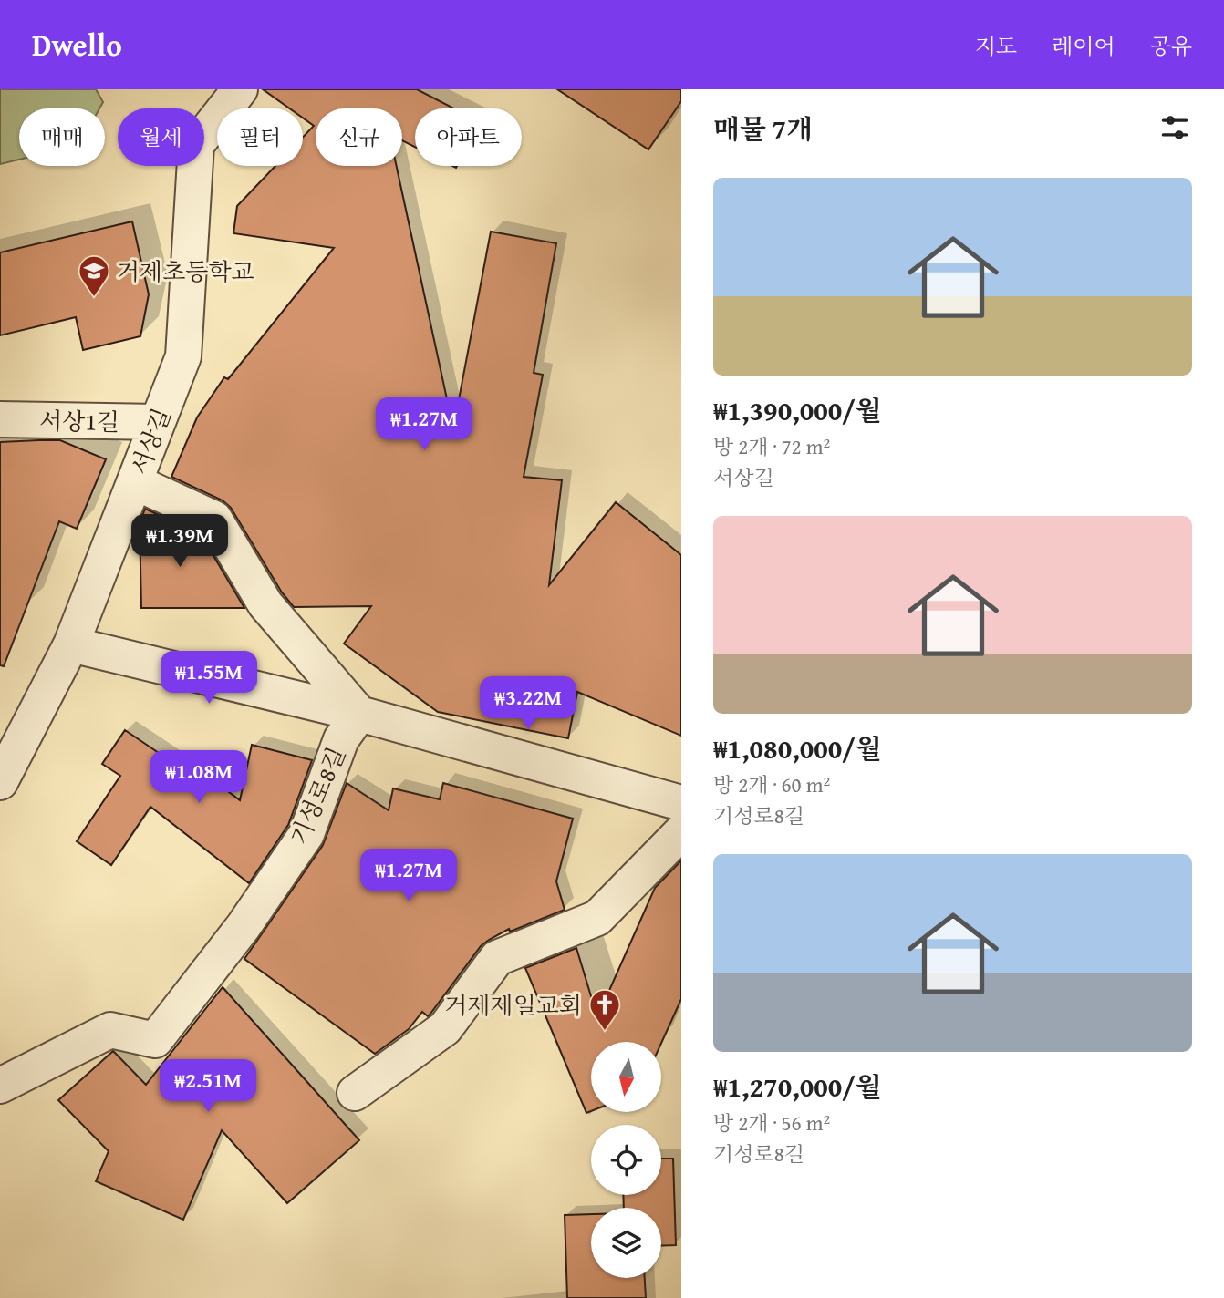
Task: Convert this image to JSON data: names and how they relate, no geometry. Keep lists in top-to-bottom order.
{
  "streets": {
    "street": ["서상1길", "서상길", "기성로8길"]
  },
  "crossings": [
    ["서상1길", "서상길"]
  ],
  "places": {
    "school or university": ["거제초등학교"],
    "church": ["거제제일교회"]
  },
  "north": "bottom",
  "page": {
    "header": "Dwello",
    "nav": ["지도", "레이어", "공유"],
    "heading": "매물 7개",
    "chip": [
      "매매",
      "월세",
      "필터",
      "신규",
      "아파트"
    ],
    "list": [
      {
        "name": "₩1,390,000/월",
        "note": "방 2개 · 72 m² · 서상길"
      },
      {
        "name": "₩1,080,000/월",
        "note": "방 2개 · 60 m² · 기성로8길"
      },
      {
        "name": "₩1,270,000/월",
        "note": "방 2개 · 56 m² · 기성로8길"
      }
    ],
    "price": [
      "₩1.27M",
      "₩1.39M",
      "₩1.55M",
      "₩3.22M",
      "₩1.08M",
      "₩1.27M",
      "₩2.51M"
    ]
  }
}
